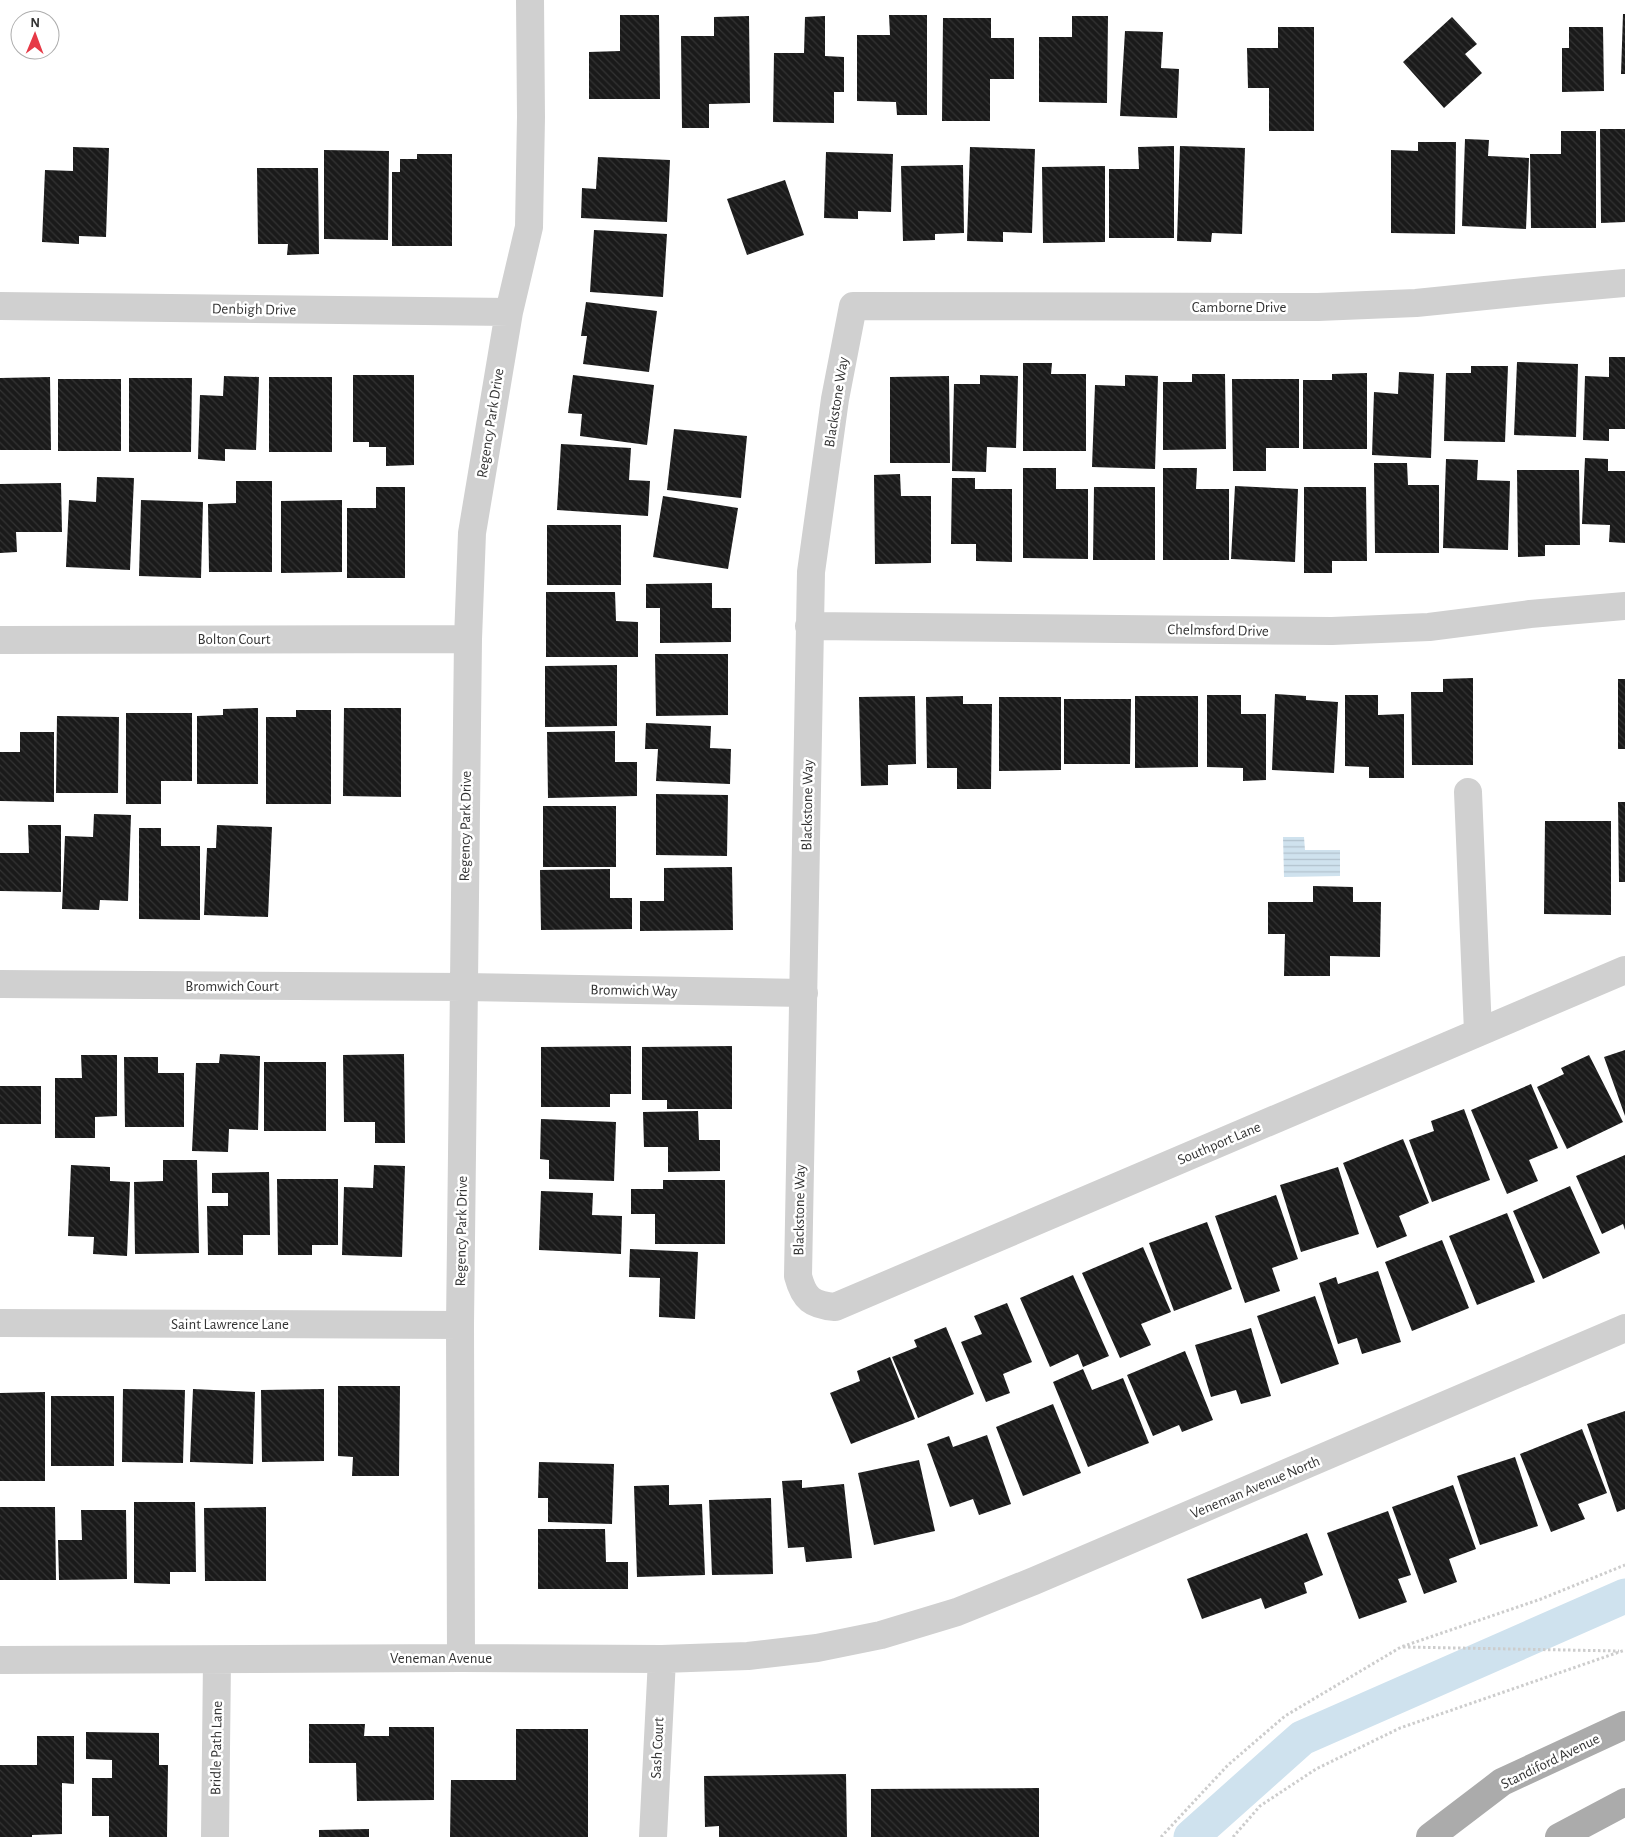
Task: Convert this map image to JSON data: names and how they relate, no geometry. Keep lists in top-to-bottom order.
{
  "streets": {
    "main road": ["Standiford Avenue"],
    "street": [
      "Camborne Drive",
      "Denbigh Drive",
      "Blackstone Way",
      "Regency Park Drive",
      "Chelmsford Drive",
      "Bolton Court",
      "Bromwich Court",
      "Bromwich Way",
      "Southport Lane",
      "Saint Lawrence Lane",
      "Veneman Avenue North",
      "Veneman Avenue",
      "Bridle Path Lane",
      "Sash Court"
    ]
  },
  "crossings": [
    ["Camborne Drive", "Blackstone Way"],
    ["Denbigh Drive", "Regency Park Drive"],
    ["Blackstone Way", "Chelmsford Drive"],
    ["Blackstone Way", "Bromwich Way"],
    ["Blackstone Way", "Southport Lane"],
    ["Regency Park Drive", "Bolton Court"],
    ["Regency Park Drive", "Bromwich Court"],
    ["Regency Park Drive", "Bromwich Way"],
    ["Regency Park Drive", "Saint Lawrence Lane"],
    ["Regency Park Drive", "Veneman Avenue"],
    ["Bromwich Court", "Bromwich Way"],
    ["Veneman Avenue North", "Veneman Avenue"],
    ["Veneman Avenue", "Bridle Path Lane"],
    ["Veneman Avenue", "Sash Court"]
  ],
  "north": "top"
}
